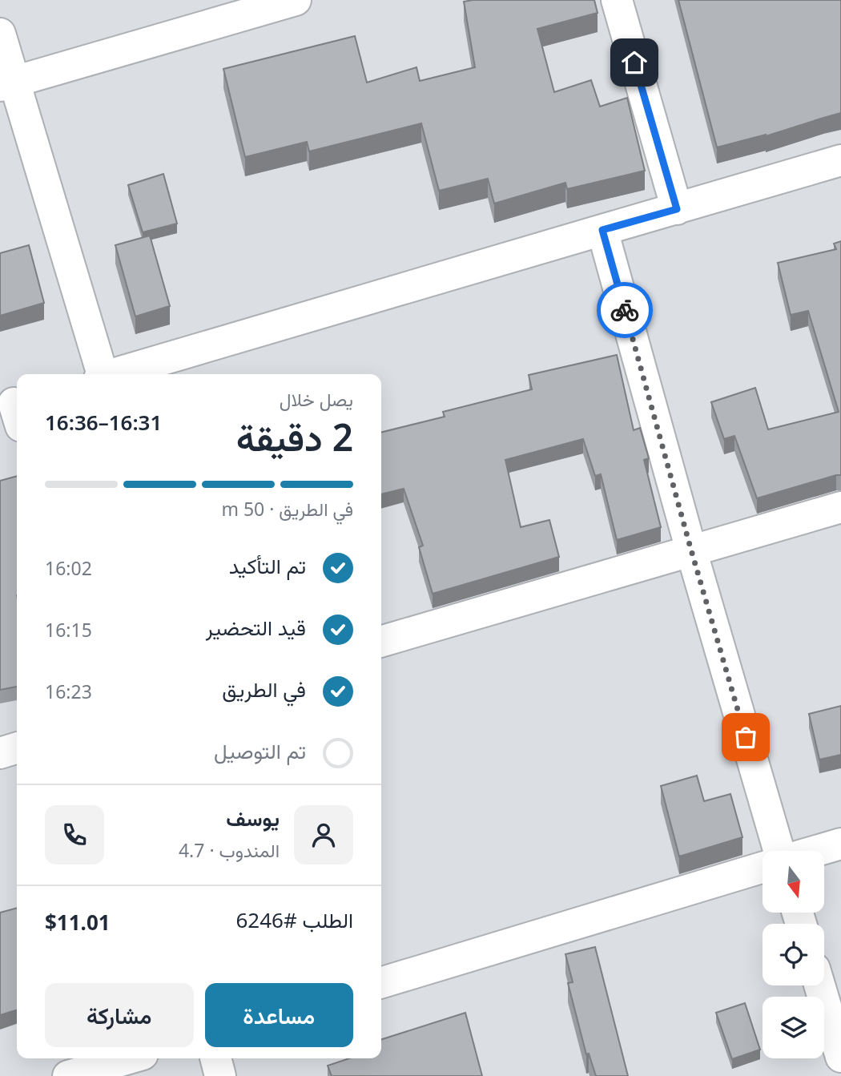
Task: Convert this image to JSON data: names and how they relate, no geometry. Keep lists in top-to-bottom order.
{
  "north": "bottom",
  "page": {
    "heading": ["2 دقيقة", "يصل خلال", "16:31–16:36"],
    "panel": [
      "يوسف",
      "المندوب · 4.7",
      "الطلب #6246",
      "$11.01"
    ],
    "bar": "في الطريق · 50 m",
    "list": [
      ["تم التأكيد", "16:02"],
      ["قيد التحضير", "16:15"],
      ["في الطريق", "16:23"],
      "تم التوصيل"
    ],
    "buttons": ["مساعدة", "مشاركة"]
  }
}
